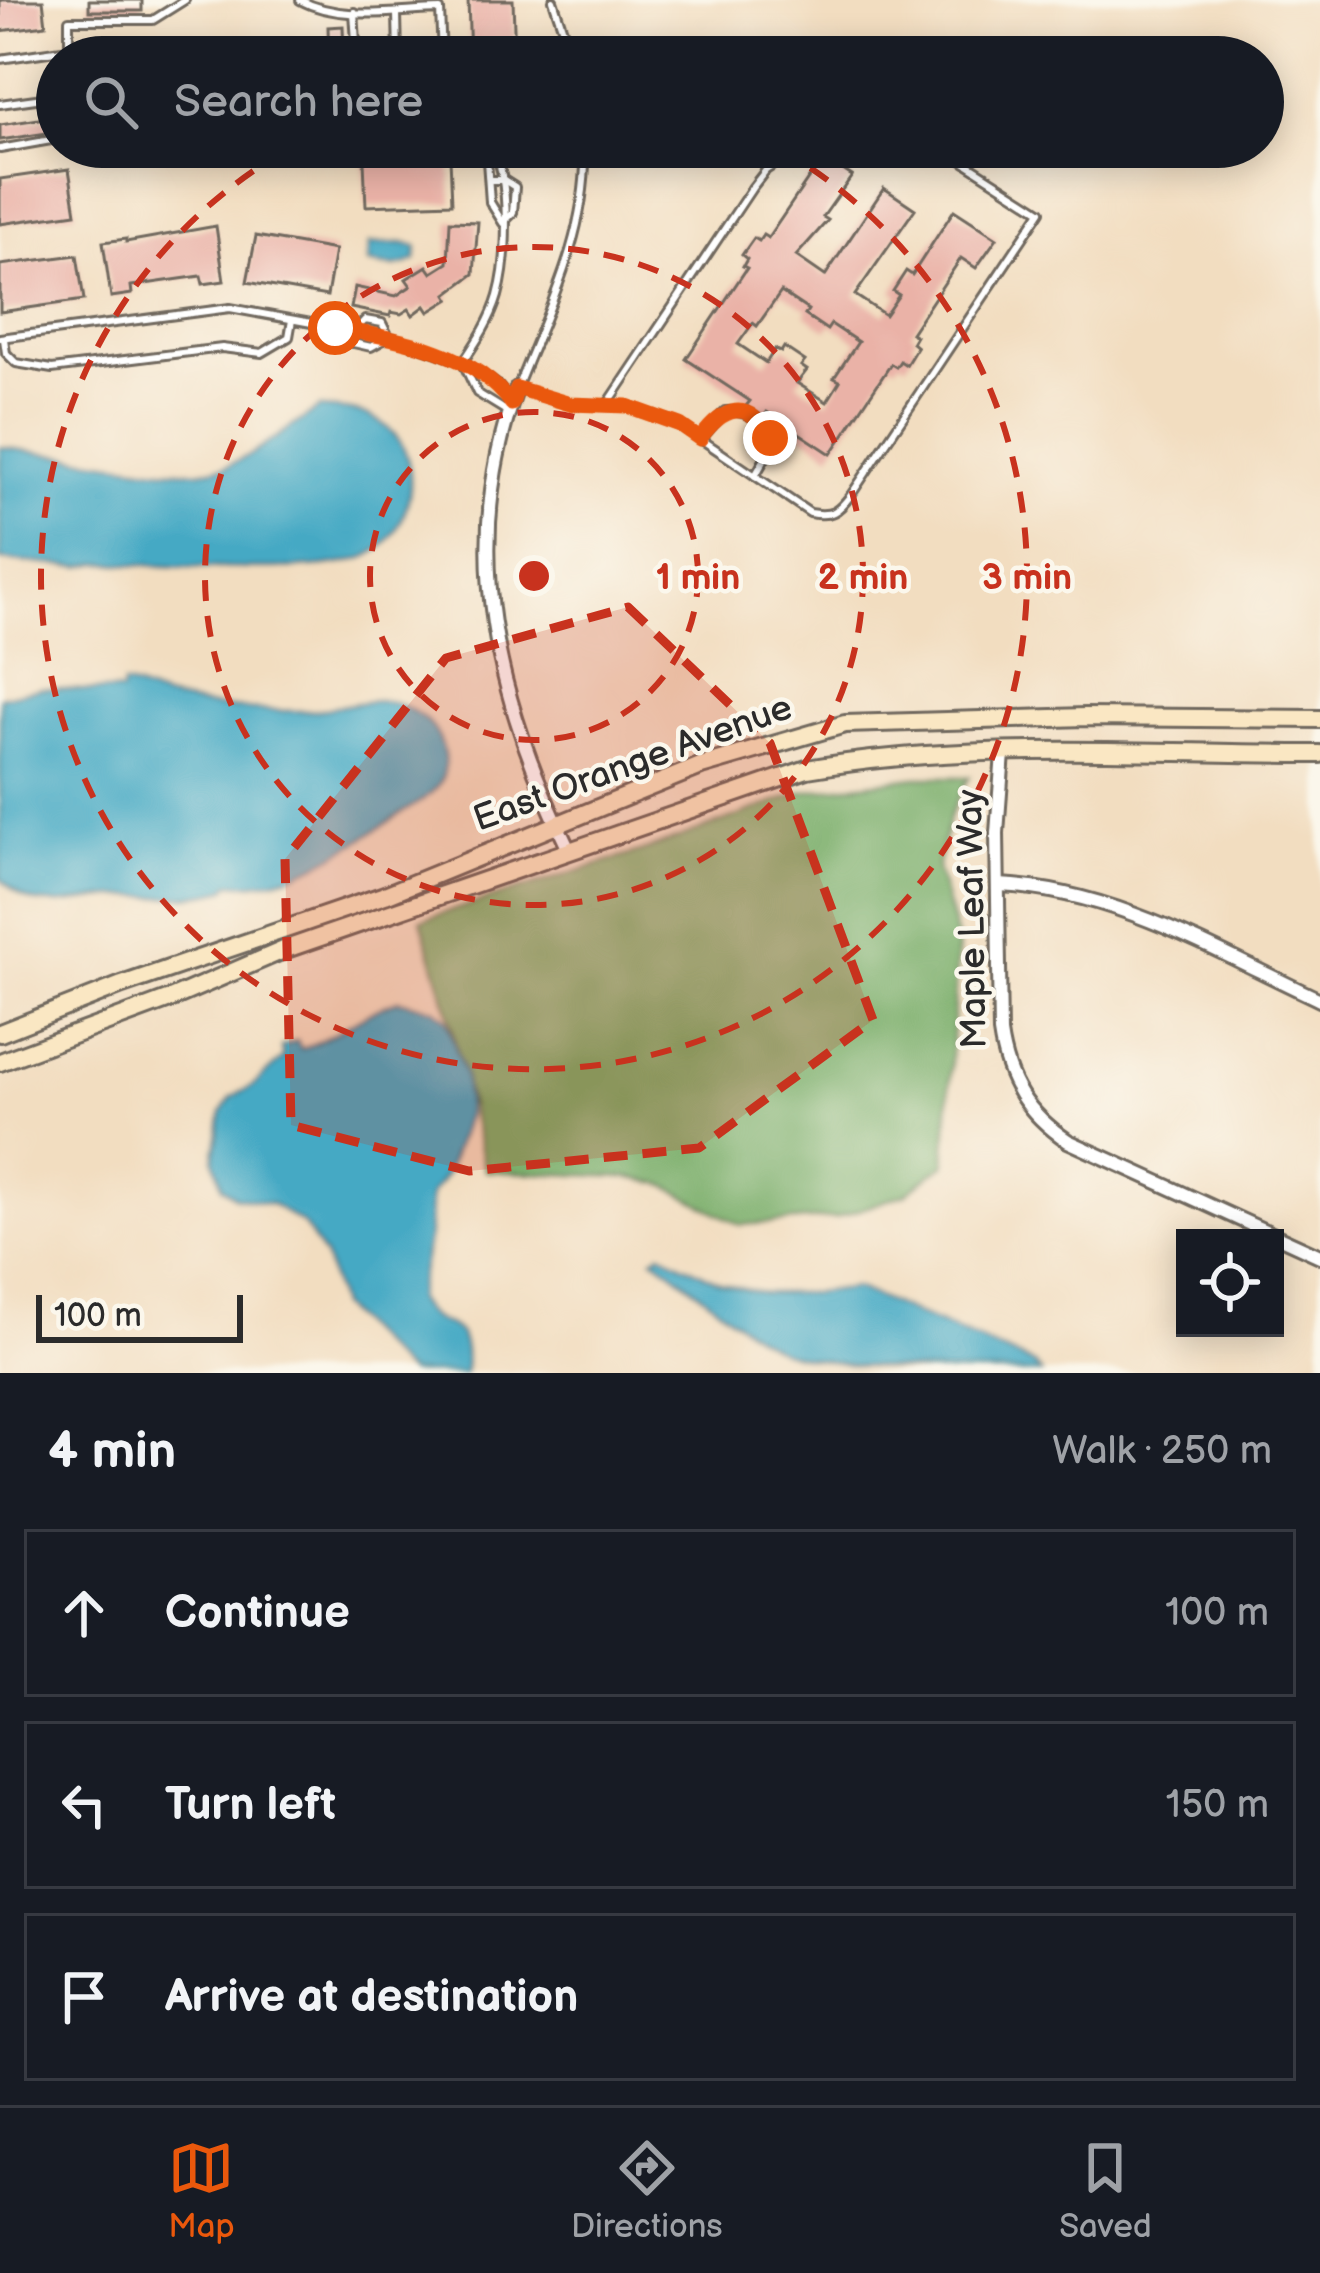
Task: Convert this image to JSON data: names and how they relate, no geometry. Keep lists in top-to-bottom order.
{
  "streets": {
    "street": ["East Orange Avenue", "Maple Leaf Way"]
  },
  "crossings": [
    ["East Orange Avenue", "Maple Leaf Way"]
  ],
  "scale_bar": "100 m",
  "page": {
    "search": "Search here",
    "scale": "100 m",
    "heading": ["4 min", "Walk · 250 m"],
    "list": [
      ["Continue", "100 m"],
      ["Turn left", "150 m"],
      "Arrive at destination"
    ],
    "nav": ["Map", "Directions", "Saved"]
  },
  "rings": ["1 min", "2 min", "3 min"]
}
